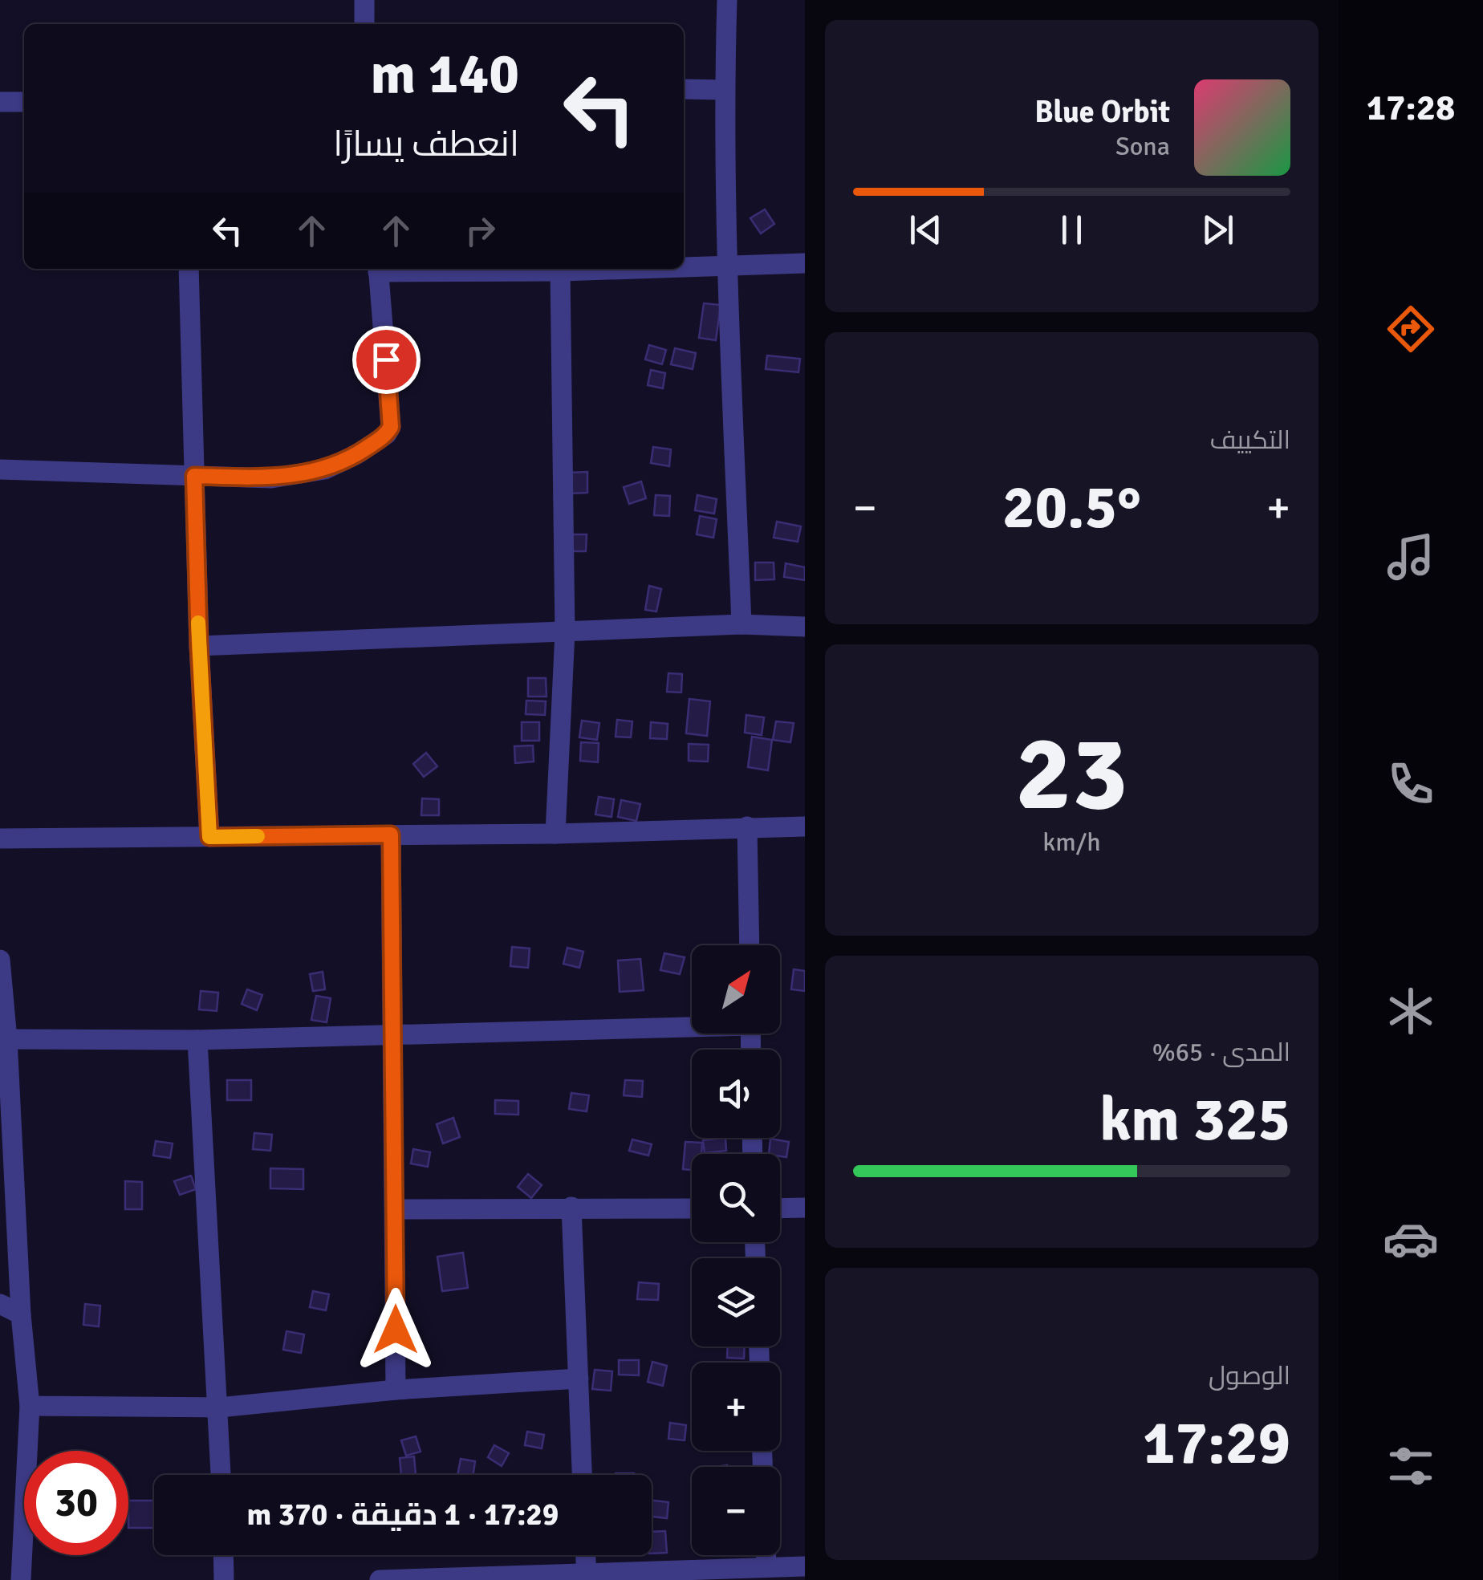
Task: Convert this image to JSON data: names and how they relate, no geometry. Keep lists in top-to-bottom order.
{
  "north": "top right",
  "page": {
    "tabs": "17:28",
    "turn": ["140 m", "انعطف يسارًا"],
    "song": ["Blue Orbit", "Sona"],
    "tile": [
      "التكييف",
      ["23", "km/h"],
      ["المدى · 65%", "325 km"],
      ["الوصول", "17:29"]
    ],
    "heat": ["−", "20.5°", "+"],
    "map_buttons": ["+", "−"],
    "limit": "30",
    "trip": "17:29 · 1 دقيقة · 370 m"
  }
}
